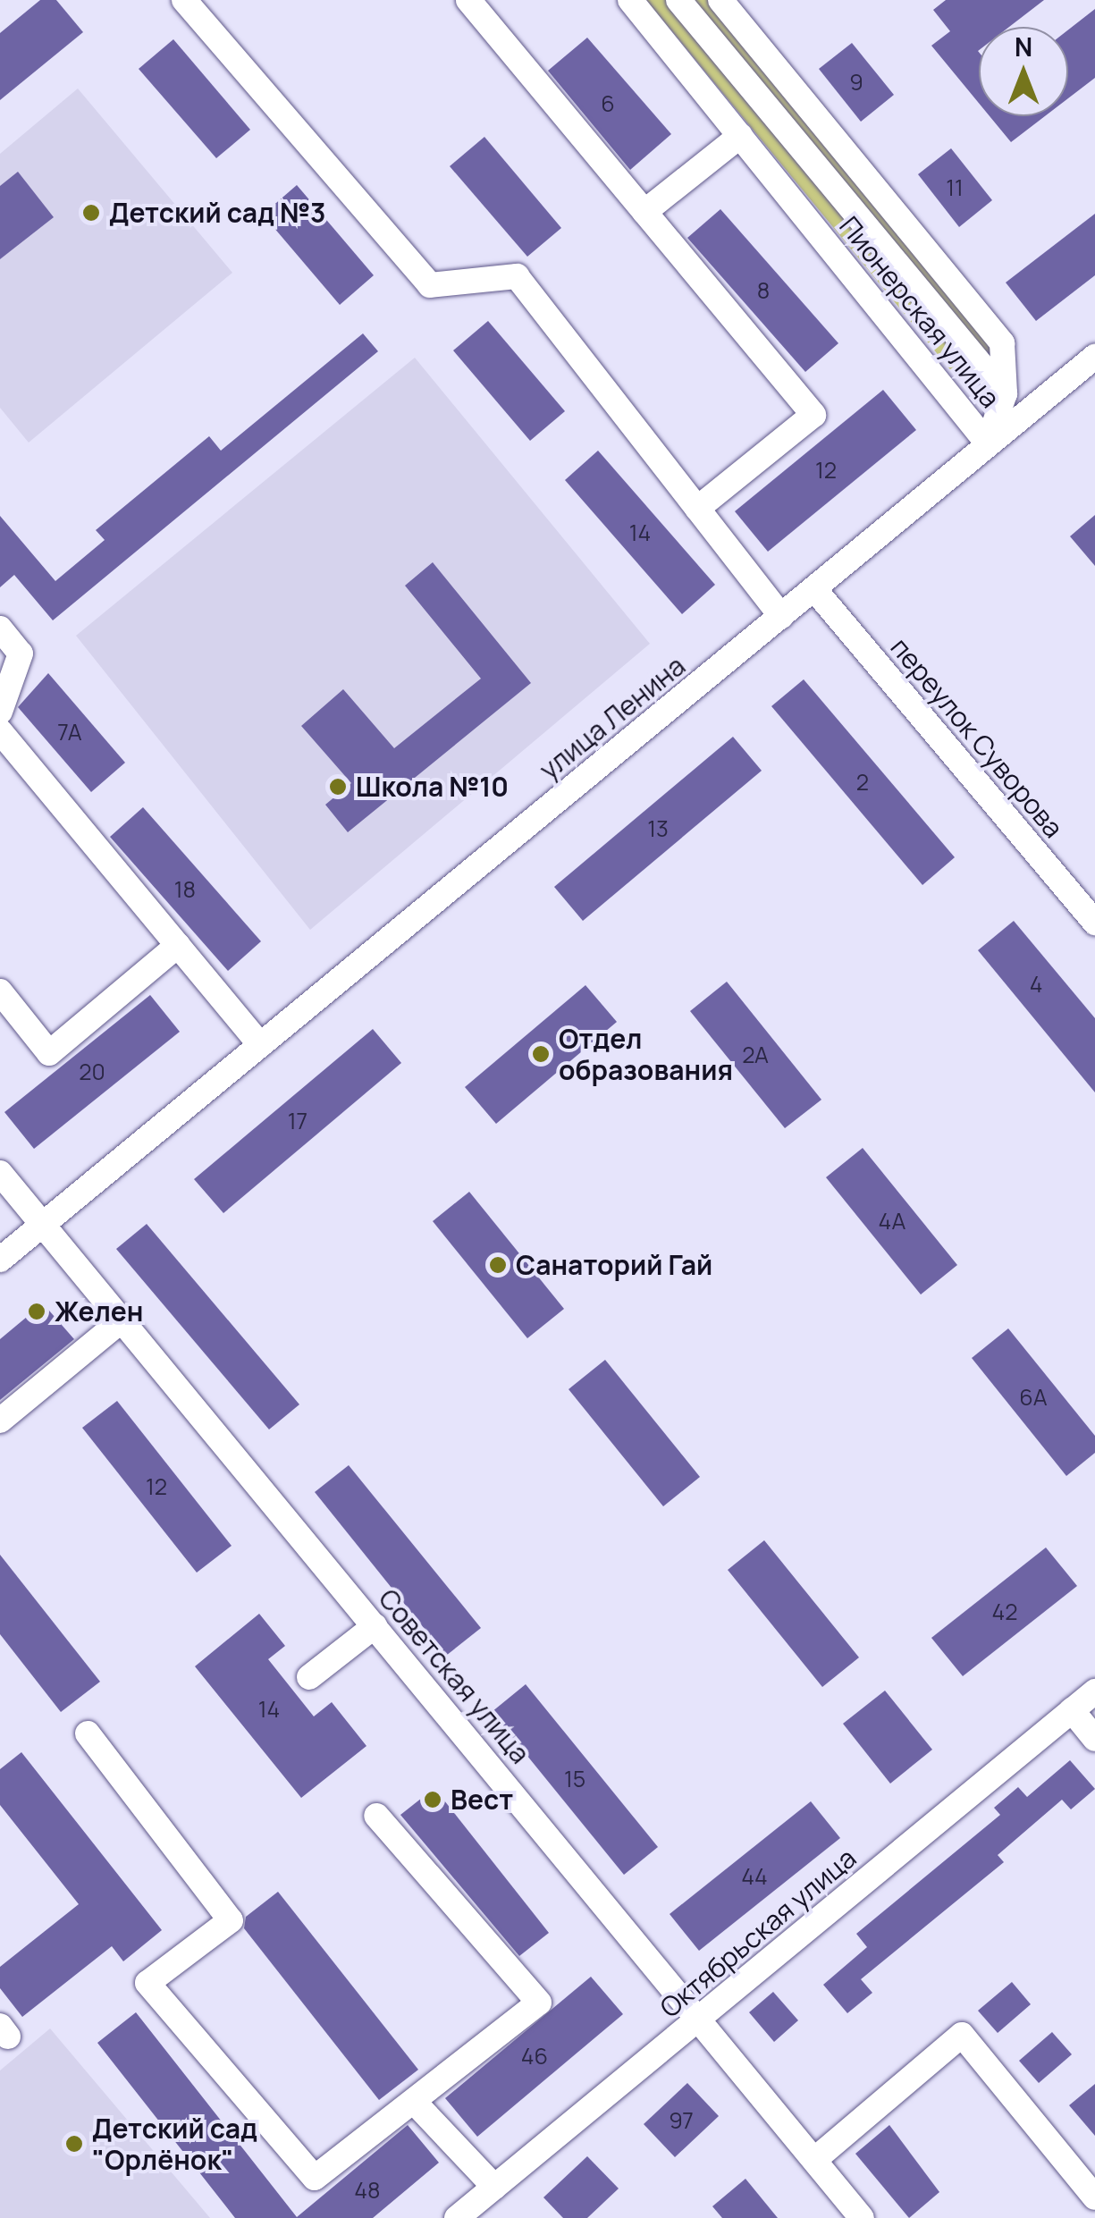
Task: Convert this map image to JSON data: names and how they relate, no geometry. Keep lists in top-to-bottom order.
{
  "streets": {
    "street": [
      "Пионерская улица",
      "улица Ленина",
      "переулок Суворова",
      "Советская улица",
      "Октябрьская улица"
    ]
  },
  "crossings": [
    ["Пионерская улица", "улица Ленина"],
    ["улица Ленина", "переулок Суворова"],
    ["улица Ленина", "Советская улица"],
    ["Советская улица", "Октябрьская улица"]
  ],
  "places": [
    "Детский сад №3",
    "Школа №10",
    "Отдел образования",
    "Санаторий Гай",
    "Желен",
    "Вест",
    "Детский сад \"Орлёнок\""
  ],
  "house_numbers": [
    "9",
    "6",
    "11",
    "8",
    "12",
    "14",
    "7А",
    "2",
    "13",
    "18",
    "4",
    "2А",
    "20",
    "17",
    "4А",
    "6А",
    "12",
    "42",
    "14",
    "15",
    "44",
    "46",
    "97",
    "48"
  ],
  "north": "top"
}
